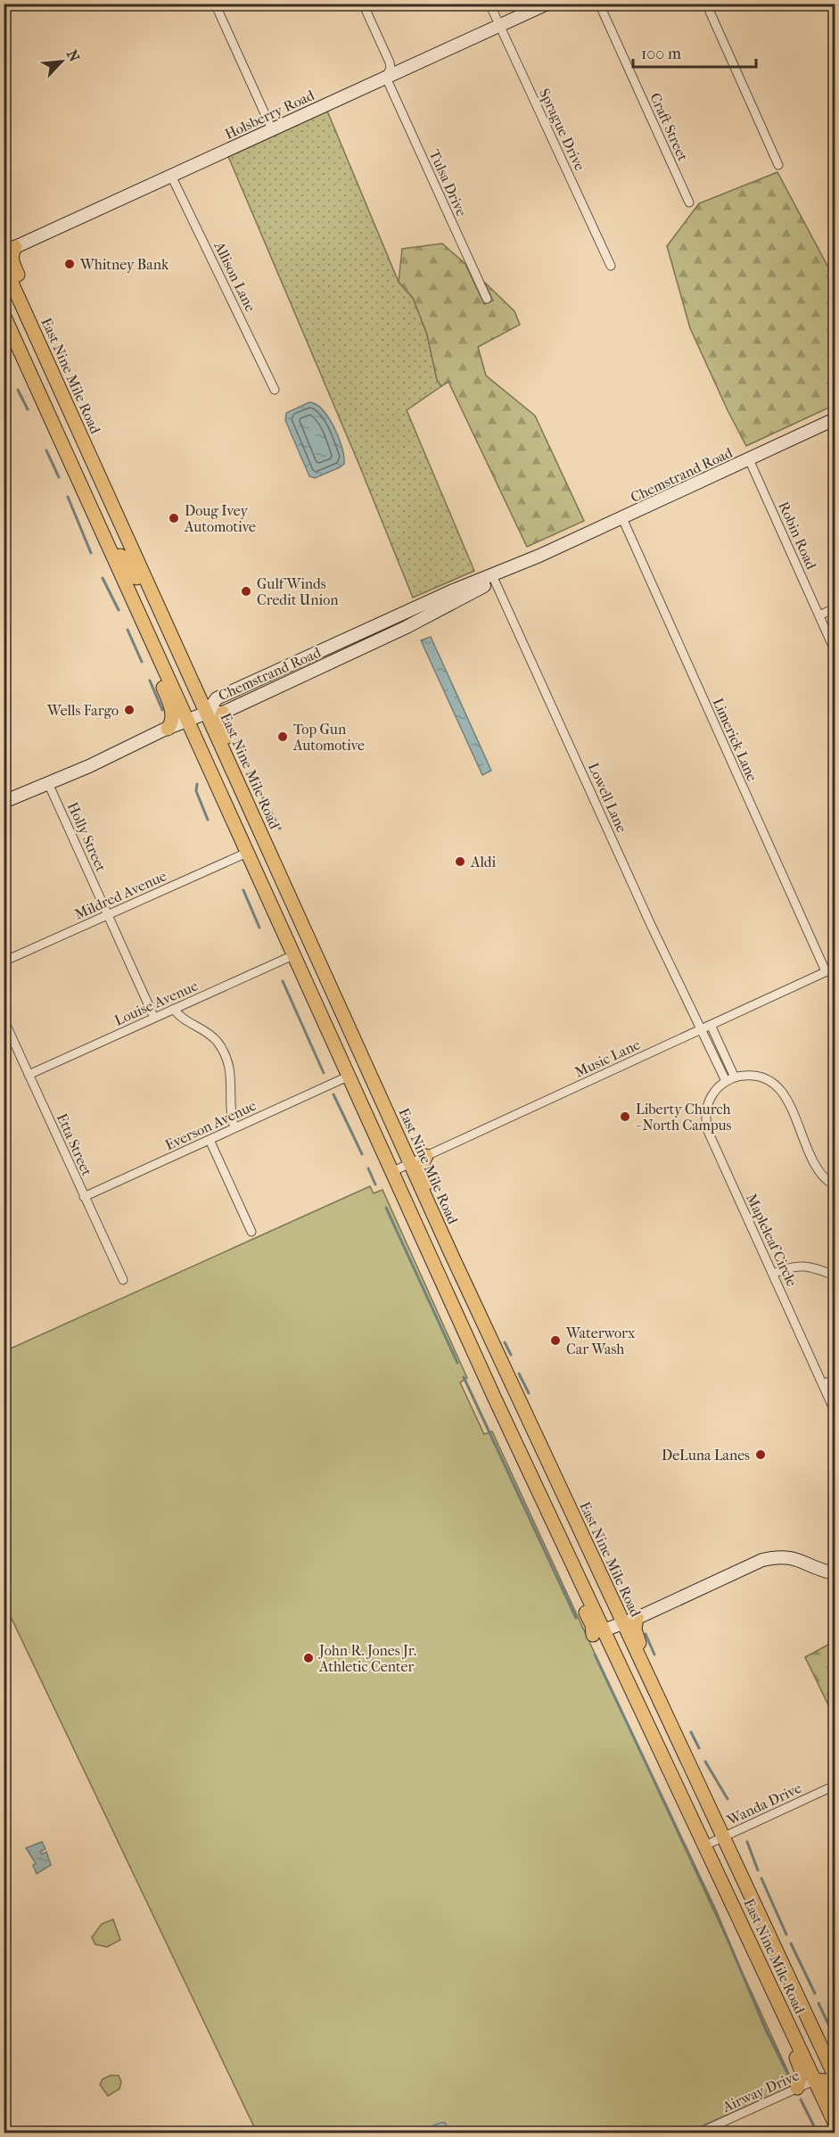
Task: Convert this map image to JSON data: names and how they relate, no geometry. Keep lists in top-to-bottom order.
{
  "streets": {
    "main road": ["East Nine Mile Road"],
    "street": [
      "Holsberry Road",
      "Craft Street",
      "Sprague Drive",
      "Tulsa Drive",
      "Allison Lane",
      "Chemstrand Road",
      "Robin Road",
      "Limerick Lane",
      "Lowell Lane",
      "Holly Street",
      "Mildred Avenue",
      "Louise Avenue",
      "Music Lane",
      "Everson Avenue",
      "Etta Street",
      "Mapleleaf Circle",
      "Wanda Drive",
      "Airway Drive"
    ]
  },
  "crossings": [
    ["Holsberry Road", "Sprague Drive"],
    ["Holsberry Road", "Tulsa Drive"],
    ["Holsberry Road", "Allison Lane"],
    ["East Nine Mile Road", "Chemstrand Road"],
    ["East Nine Mile Road", "Mildred Avenue"],
    ["East Nine Mile Road", "Louise Avenue"],
    ["East Nine Mile Road", "Music Lane"],
    ["East Nine Mile Road", "Everson Avenue"],
    ["East Nine Mile Road", "Wanda Drive"],
    ["East Nine Mile Road", "Airway Drive"],
    ["Chemstrand Road", "Robin Road"],
    ["Chemstrand Road", "Limerick Lane"],
    ["Chemstrand Road", "Lowell Lane"],
    ["Chemstrand Road", "Holly Street"],
    ["Limerick Lane", "Music Lane"],
    ["Lowell Lane", "Music Lane"],
    ["Holly Street", "Mildred Avenue"],
    ["Holly Street", "Louise Avenue"],
    ["Louise Avenue", "Etta Street"],
    ["Everson Avenue", "Etta Street"]
  ],
  "places": [
    "Whitney Bank",
    "Doug Ivey Automotive",
    "Gulf Winds Credit Union",
    "Wells Fargo",
    "Top Gun Automotive",
    "Aldi",
    "Liberty Church - North Campus",
    "Waterworx Car Wash",
    "DeLuna Lanes",
    "John R. Jones Jr. Athletic Center"
  ],
  "scale_bar": "100 m",
  "north": "top right"
}
